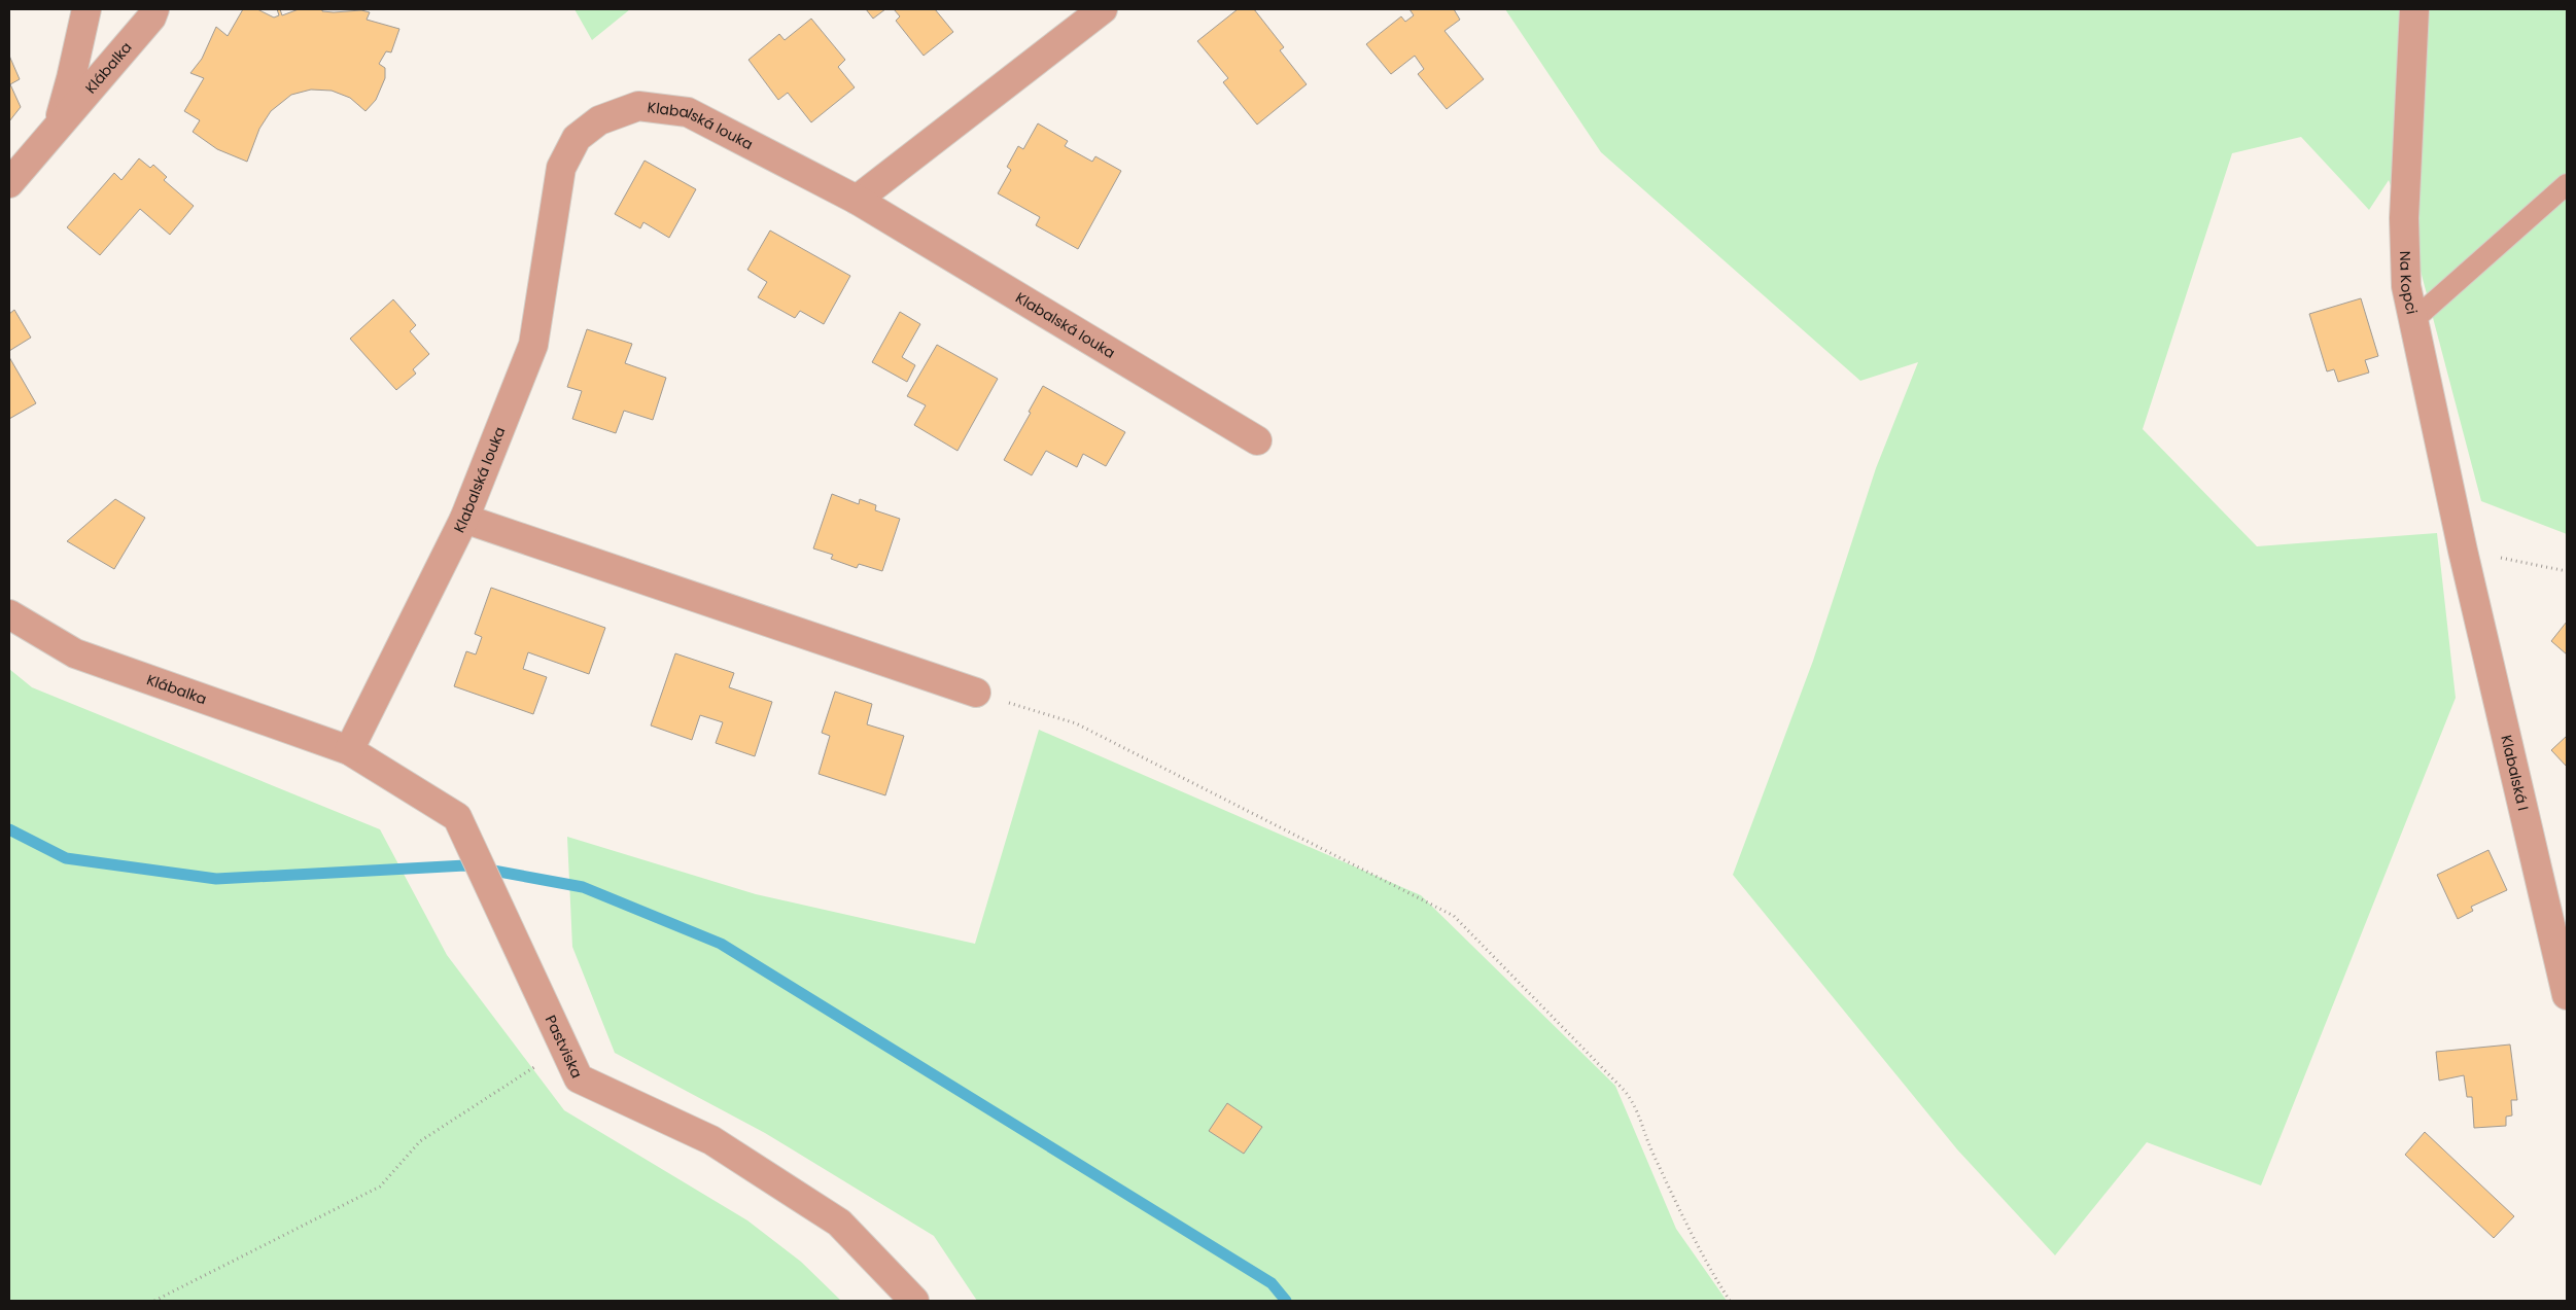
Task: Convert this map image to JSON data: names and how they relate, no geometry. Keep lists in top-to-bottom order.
{
  "streets": {
    "street": [
      "Klábalka",
      "Klabalská louka",
      "Na Kopci",
      "Klabalská I",
      "Pastviska"
    ]
  },
  "crossings": [
    ["Klábalka", "Klabalská louka"],
    ["Klábalka", "Pastviska"],
    ["Klabalská louka", "Pastviska"],
    ["Na Kopci", "Klabalská I"]
  ]
}
